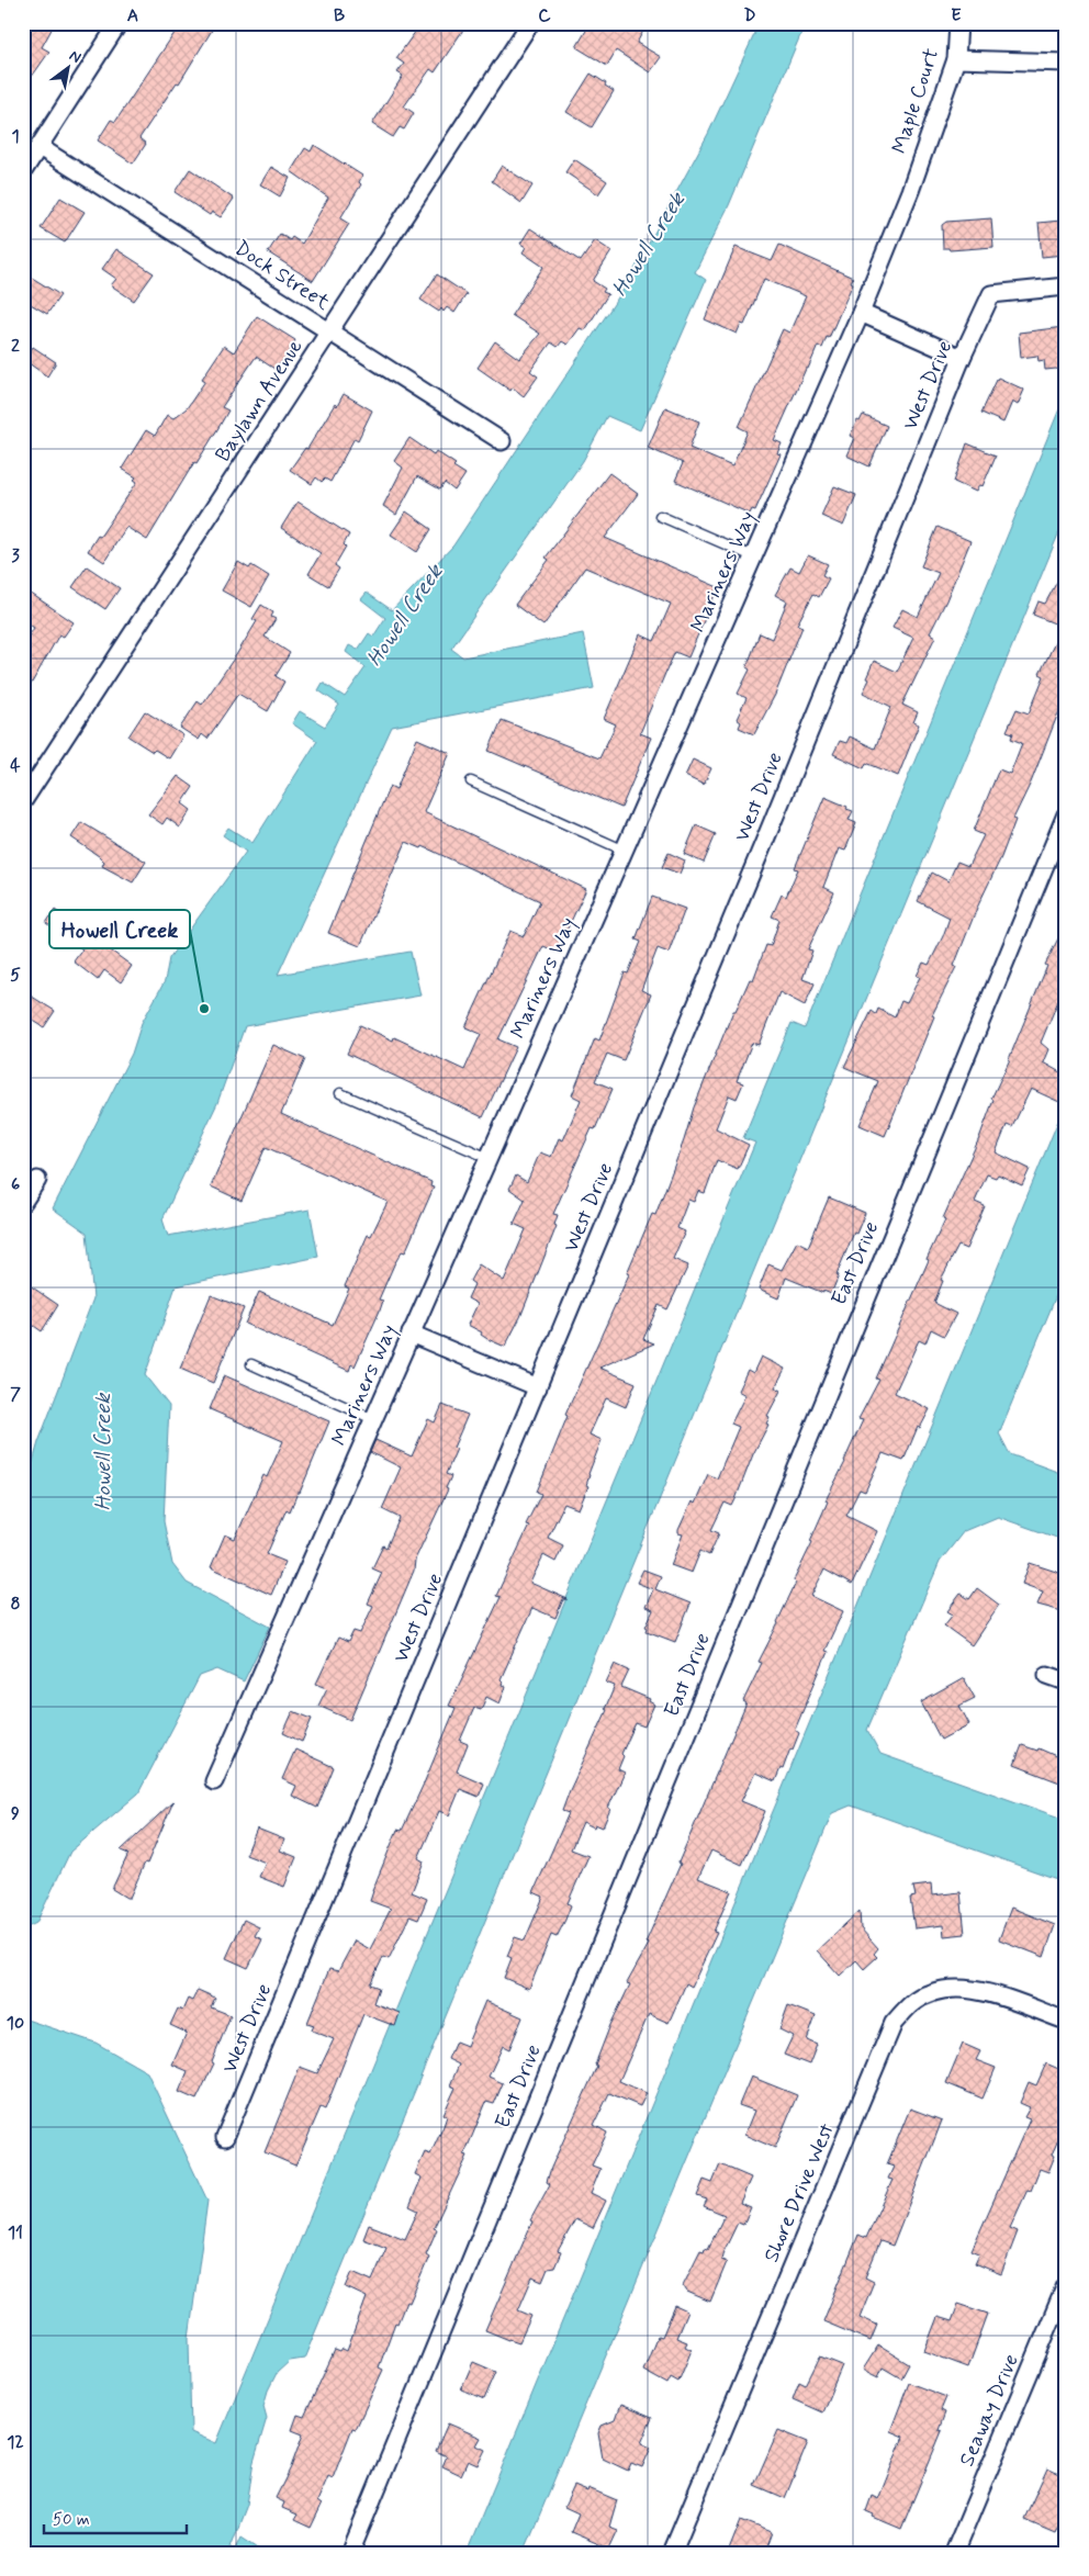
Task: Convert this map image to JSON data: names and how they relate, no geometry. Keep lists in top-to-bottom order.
{
  "streets": {
    "street": [
      "Maple Court",
      "Dock Street",
      "West Drive",
      "Baylawn Avenue",
      "Mariners Way",
      "East Drive",
      "Shore Drive West",
      "Seaway Drive"
    ]
  },
  "crossings": [
    ["Maple Court", "Mariners Way"],
    ["Dock Street", "Baylawn Avenue"]
  ],
  "water": ["Howell Creek"],
  "places": ["Howell Creek"],
  "scale_bar": "50 m",
  "north": "top right",
  "grid": {
    "columns": [
      "A",
      "B",
      "C",
      "D",
      "E"
    ],
    "rows": [
      "1",
      "2",
      "3",
      "4",
      "5",
      "6",
      "7",
      "8",
      "9",
      "10",
      "11",
      "12"
    ]
  }
}
